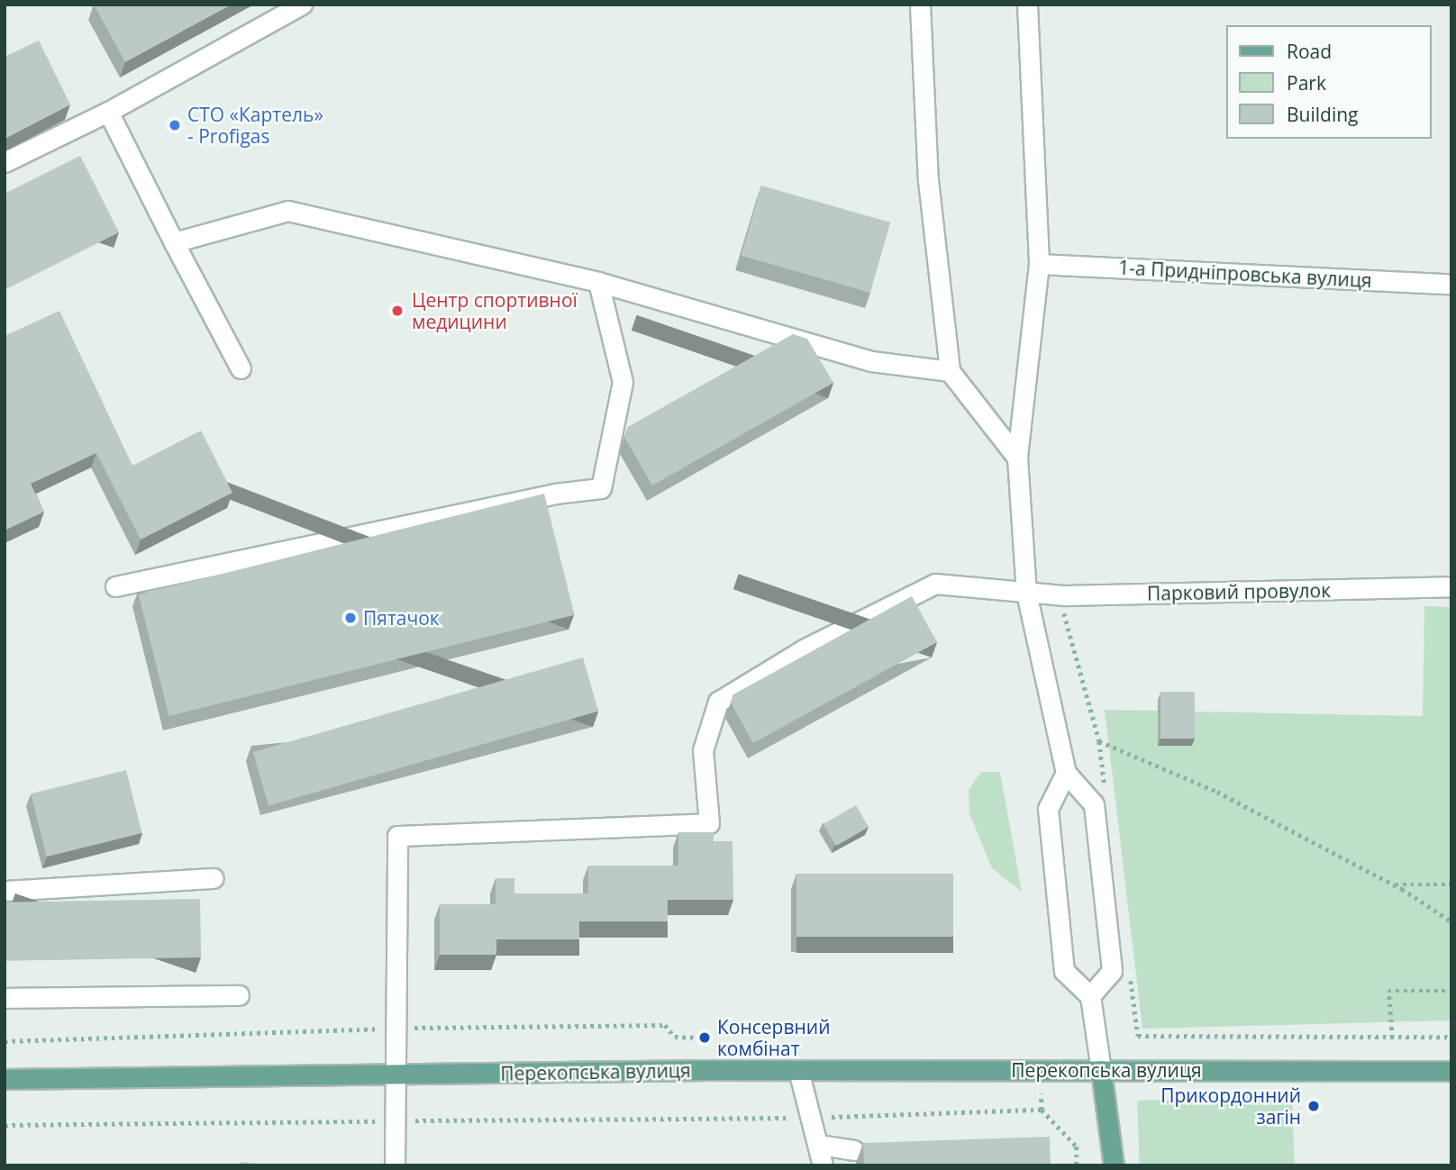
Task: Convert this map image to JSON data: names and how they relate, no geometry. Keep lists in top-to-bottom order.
{
  "streets": {
    "main road": ["Перекопська вулиця"],
    "street": ["1-а Придніпровська вулиця", "Парковий провулок"]
  },
  "places": [
    "СТО «Картель» - Profigas",
    "Центр спортивної медицини",
    "Пятачок",
    "Консервний комбінат",
    "Прикордонний загін"
  ],
  "legend": ["Road", "Park", "Building"]
}
